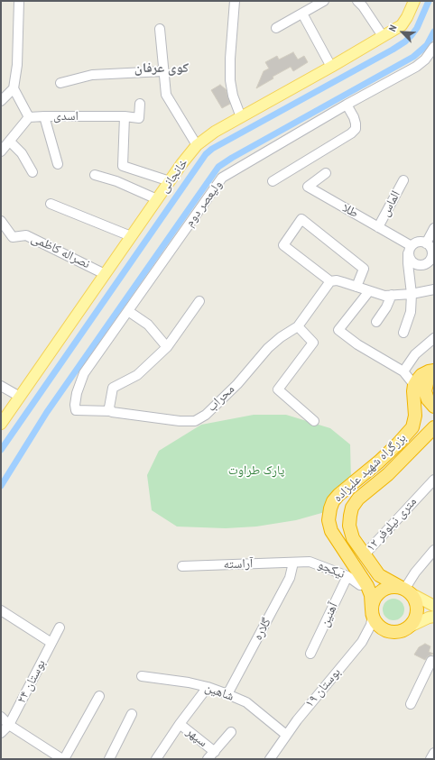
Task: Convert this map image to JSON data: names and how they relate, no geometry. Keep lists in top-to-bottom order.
{
  "streets": {
    "highway": ["بزرگراه شهید علیزاده"],
    "main road": ["خانجانی"],
    "street": [
      "اسدی",
      "ولیعصر دوم",
      "الماس",
      "طلا",
      "نصراله کاظمی",
      "محراب",
      "۱۲ متری نیلوفر",
      "آراسته",
      "نیکجو",
      "آهنین",
      "گلاره",
      "بوستان ۲۴",
      "بوستان ۱۹",
      "شاهین",
      "سپهر"
    ]
  },
  "crossings": [
    ["خانجانی", "نصراله کاظمی"],
    ["ولیعصر دوم", "محراب"],
    ["الماس", "طلا"],
    ["بزرگراه شهید علیزاده", "۱۲ متری نیلوفر"],
    ["بزرگراه شهید علیزاده", "نیکجو"],
    ["بزرگراه شهید علیزاده", "بوستان ۱۹"],
    ["آراسته", "نیکجو"],
    ["آراسته", "گلاره"],
    ["نیکجو", "آهنین"],
    ["نیکجو", "گلاره"],
    ["گلاره", "شاهین"],
    ["بوستان ۱۹", "شاهین"],
    ["شاهین", "سپهر"]
  ],
  "districts": ["کوی عرفان"],
  "parks": ["پارک طراوت"],
  "north": "top left"
}
